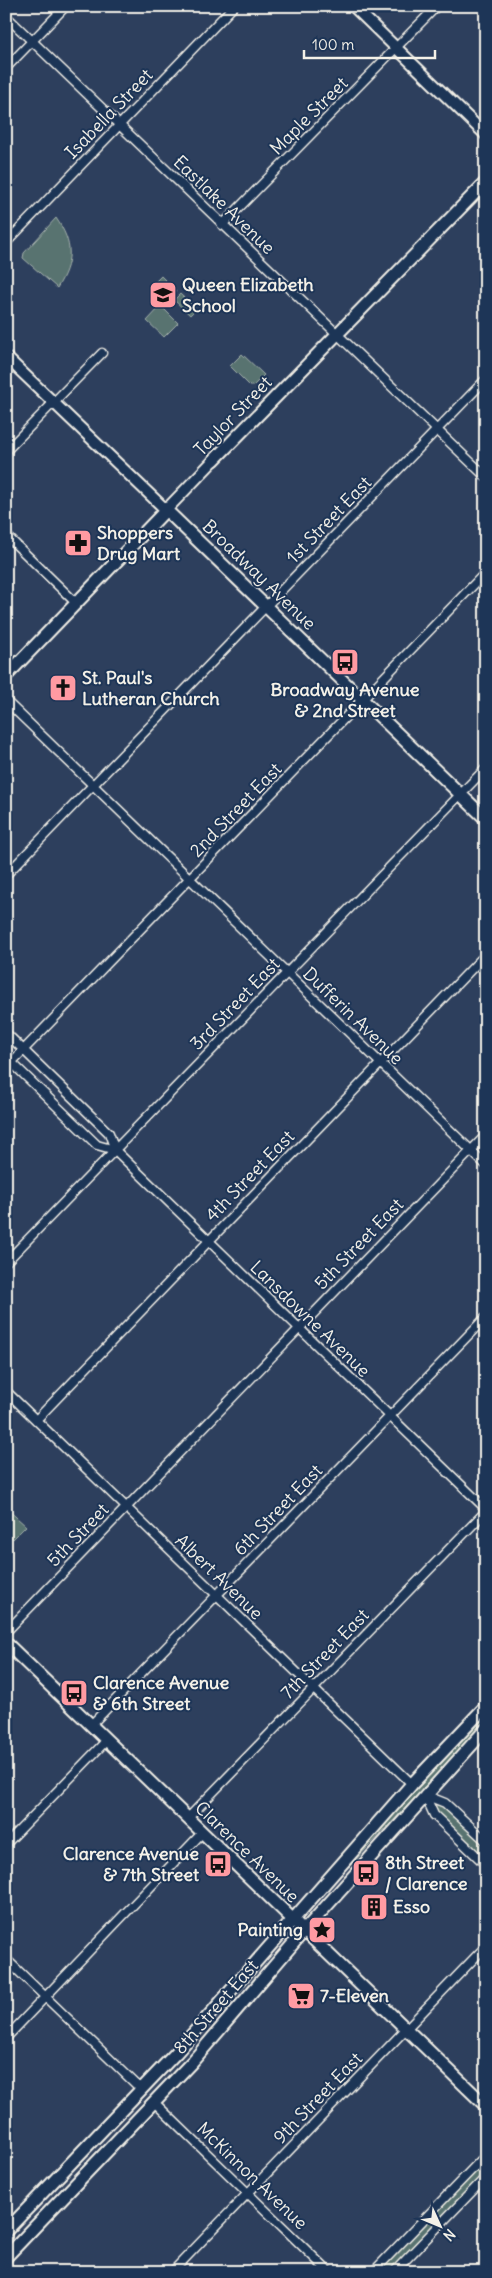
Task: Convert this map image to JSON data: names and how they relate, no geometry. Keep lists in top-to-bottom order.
{
  "streets": {
    "main road": [
      "Taylor Street",
      "Broadway Avenue",
      "Clarence Avenue",
      "8th Street East"
    ],
    "street": [
      "Isabella Street",
      "Maple Street",
      "Eastlake Avenue",
      "1st Street East",
      "2nd Street East",
      "3rd Street East",
      "Dufferin Avenue",
      "4th Street East",
      "5th Street East",
      "Lansdowne Avenue",
      "6th Street East",
      "5th Street",
      "Albert Avenue",
      "7th Street East",
      "9th Street East",
      "McKinnon Avenue"
    ]
  },
  "crossings": [
    ["Isabella Street", "Eastlake Avenue"],
    ["Maple Street", "Eastlake Avenue"],
    ["Eastlake Avenue", "Taylor Street"],
    ["Eastlake Avenue", "1st Street East"],
    ["Taylor Street", "Broadway Avenue"],
    ["1st Street East", "Broadway Avenue"],
    ["1st Street East", "Dufferin Avenue"],
    ["Broadway Avenue", "2nd Street East"],
    ["Broadway Avenue", "3rd Street East"],
    ["2nd Street East", "Dufferin Avenue"],
    ["2nd Street East", "Lansdowne Avenue"],
    ["3rd Street East", "Dufferin Avenue"],
    ["3rd Street East", "Lansdowne Avenue"],
    ["Dufferin Avenue", "4th Street East"],
    ["Dufferin Avenue", "5th Street East"],
    ["4th Street East", "Lansdowne Avenue"],
    ["4th Street East", "Albert Avenue"],
    ["5th Street East", "Lansdowne Avenue"],
    ["5th Street East", "5th Street"],
    ["Lansdowne Avenue", "6th Street East"],
    ["Lansdowne Avenue", "7th Street East"],
    ["6th Street East", "Albert Avenue"],
    ["6th Street East", "Clarence Avenue"],
    ["5th Street", "Albert Avenue"],
    ["Albert Avenue", "7th Street East"],
    ["Albert Avenue", "8th Street East"],
    ["7th Street East", "Clarence Avenue"],
    ["Clarence Avenue", "8th Street East"],
    ["Clarence Avenue", "9th Street East"],
    ["8th Street East", "McKinnon Avenue"],
    ["9th Street East", "McKinnon Avenue"]
  ],
  "places": {
    "school or university": ["Queen Elizabeth School"],
    "pharmacy": ["Shoppers Drug Mart"],
    "bus stop": [
      "Broadway Avenue & 2nd Street",
      "Clarence Avenue & 6th Street",
      "Clarence Avenue & 7th Street",
      "8th Street / Clarence"
    ],
    "church": ["St. Paul's Lutheran Church"],
    "building": ["Esso"],
    "place": ["Painting"],
    "supermarket": ["7-Eleven"]
  },
  "scale_bar": "100 m",
  "north": "bottom right"
}
